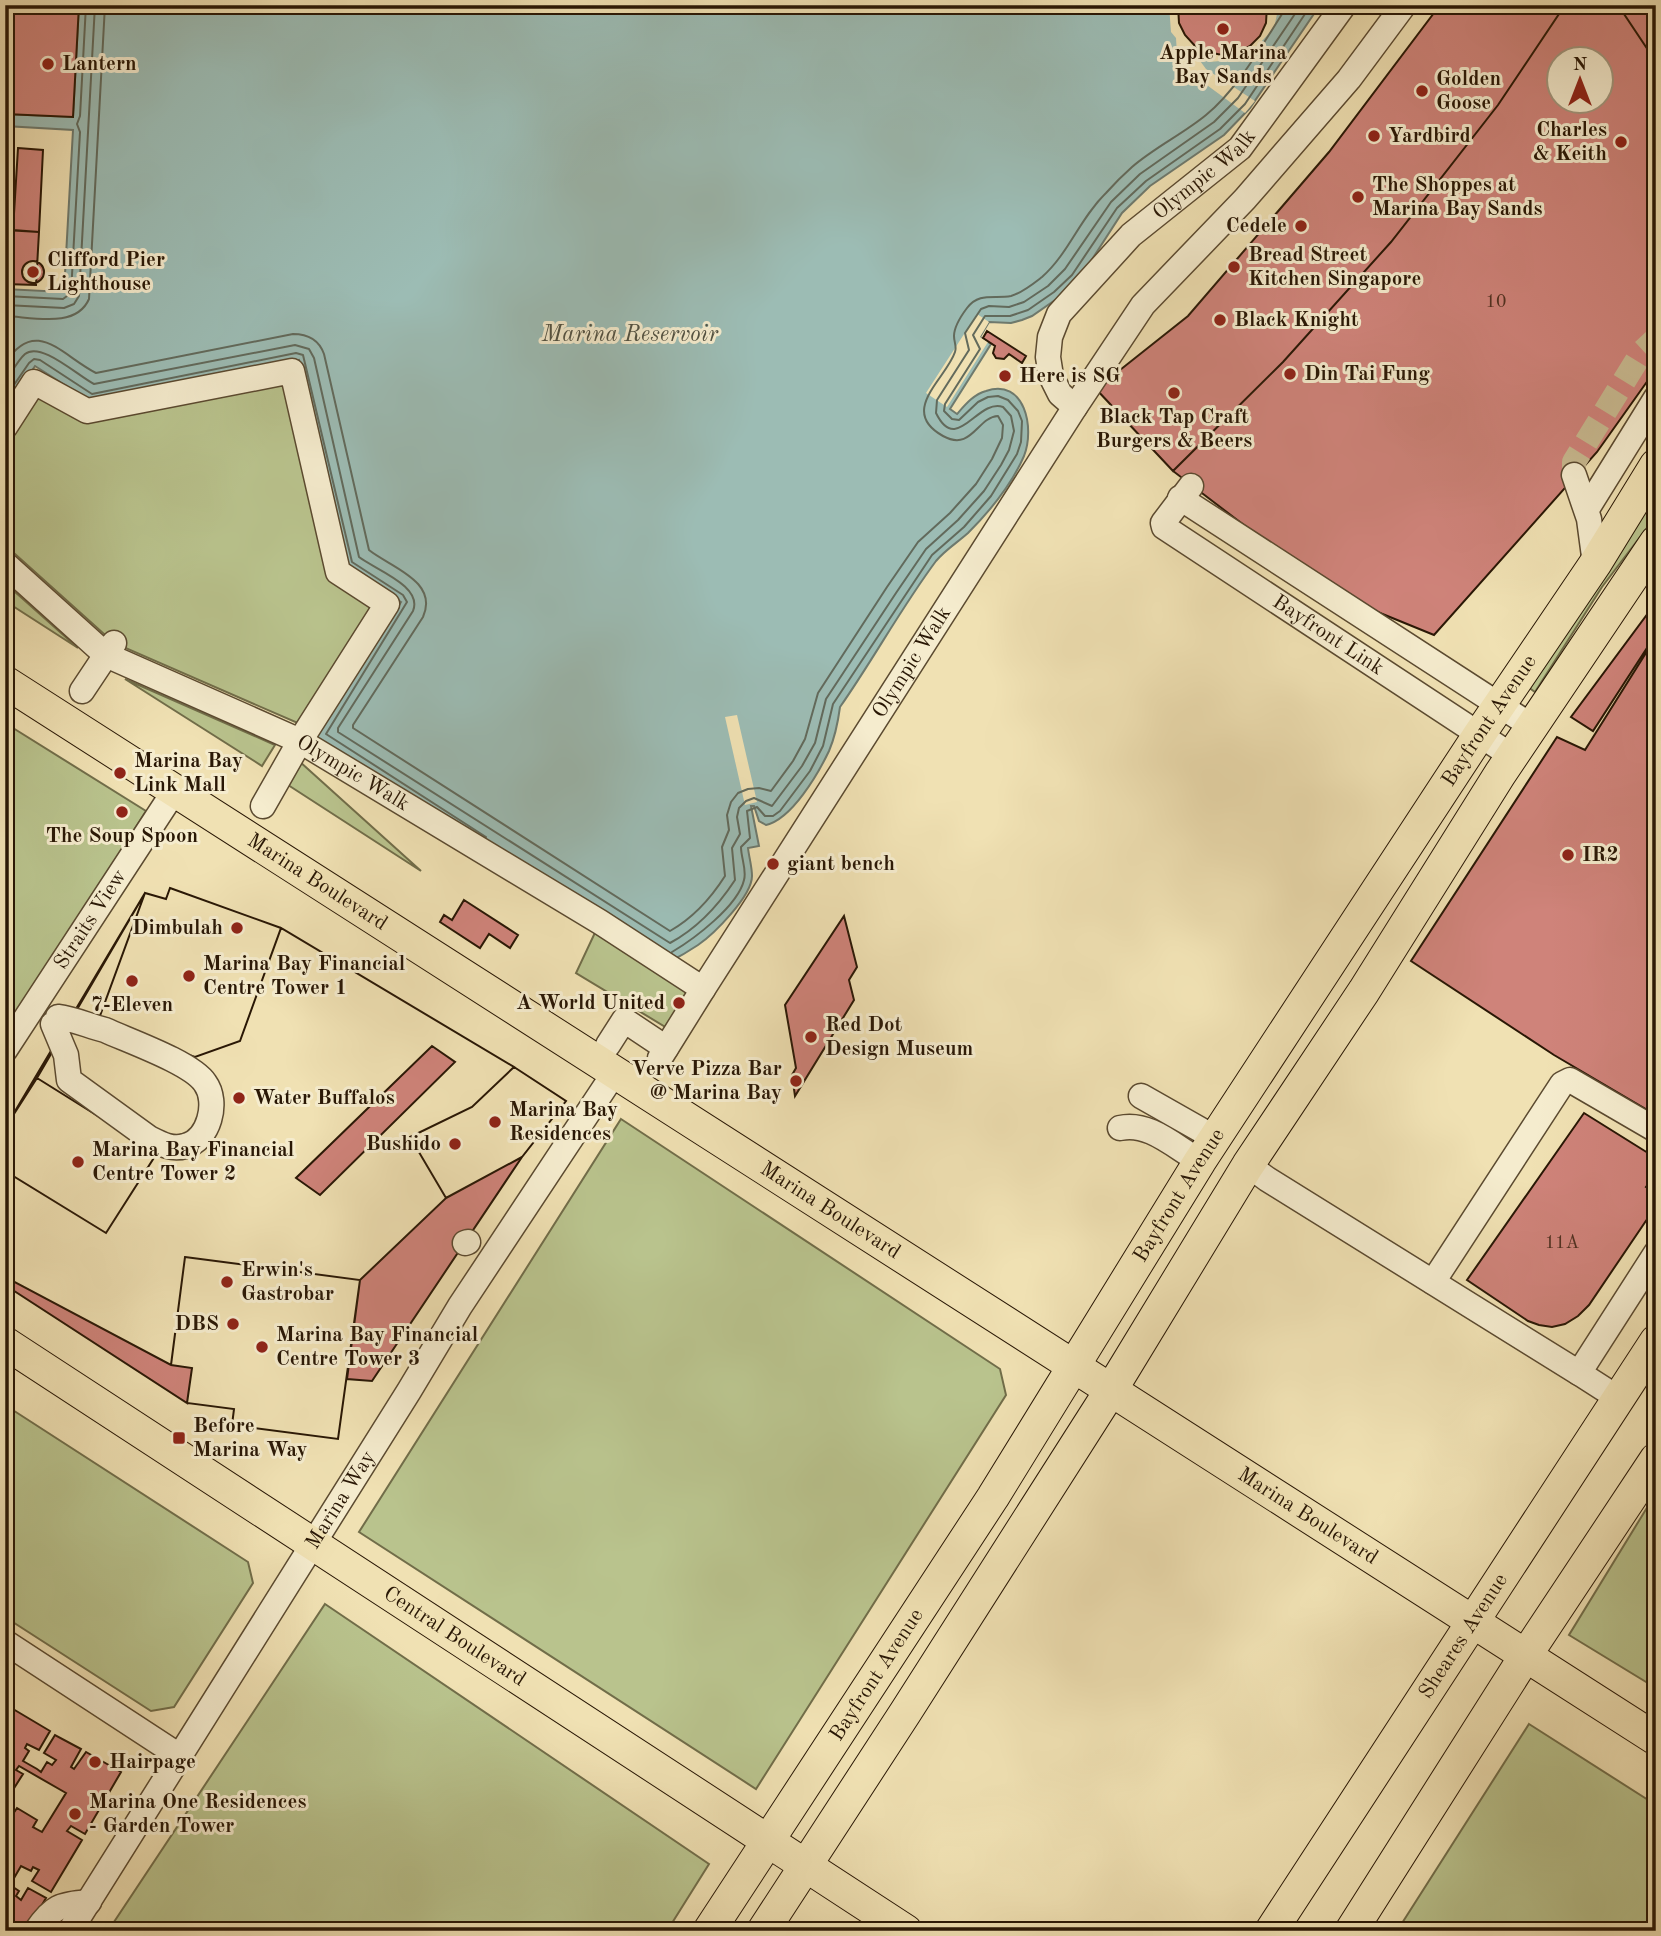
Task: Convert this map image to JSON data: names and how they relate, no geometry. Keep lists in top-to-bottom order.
{
  "streets": {
    "main road": [
      "Bayfront Avenue",
      "Marina Boulevard",
      "Sheares Avenue",
      "Central Boulevard"
    ],
    "street": [
      "Olympic Walk",
      "Bayfront Link",
      "Straits View",
      "Marina Way"
    ]
  },
  "crossings": [
    ["Olympic Walk", "Marina Way"],
    ["Bayfront Link", "Bayfront Avenue"],
    ["Bayfront Avenue", "Marina Boulevard"],
    ["Bayfront Avenue", "Central Boulevard"],
    ["Marina Boulevard", "Straits View"],
    ["Marina Boulevard", "Marina Way"],
    ["Marina Boulevard", "Sheares Avenue"],
    ["Marina Way", "Central Boulevard"]
  ],
  "water": ["Marina Reservoir"],
  "places": {
    "other": [
      "Apple Marina Bay Sands",
      "Lantern",
      "Golden Goose",
      "Yardbird",
      "Charles & Keith",
      "The Shoppes at Marina Bay Sands",
      "Cedele",
      "Bread Street Kitchen Singapore",
      "Clifford Pier Lighthouse",
      "Black Knight",
      "Din Tai Fung",
      "Here is SG",
      "Black Tap Craft Burgers & Beers",
      "Marina Bay Link Mall",
      "The Soup Spoon",
      "IR2",
      "giant bench",
      "Dimbulah",
      "Marina Bay Financial Centre Tower 1",
      "7-Eleven",
      "A World United",
      "Red Dot Design Museum",
      "Verve Pizza Bar @ Marina Bay",
      "Water Buffalos",
      "Marina Bay Residences",
      "Bushido",
      "Marina Bay Financial Centre Tower 2",
      "Erwin's Gastrobar",
      "DBS",
      "Marina Bay Financial Centre Tower 3",
      "Hairpage",
      "Marina One Residences - Garden Tower"
    ],
    "transit": ["Before Marina Way"]
  },
  "house_numbers": ["10", "11A"],
  "north": "top"
}
